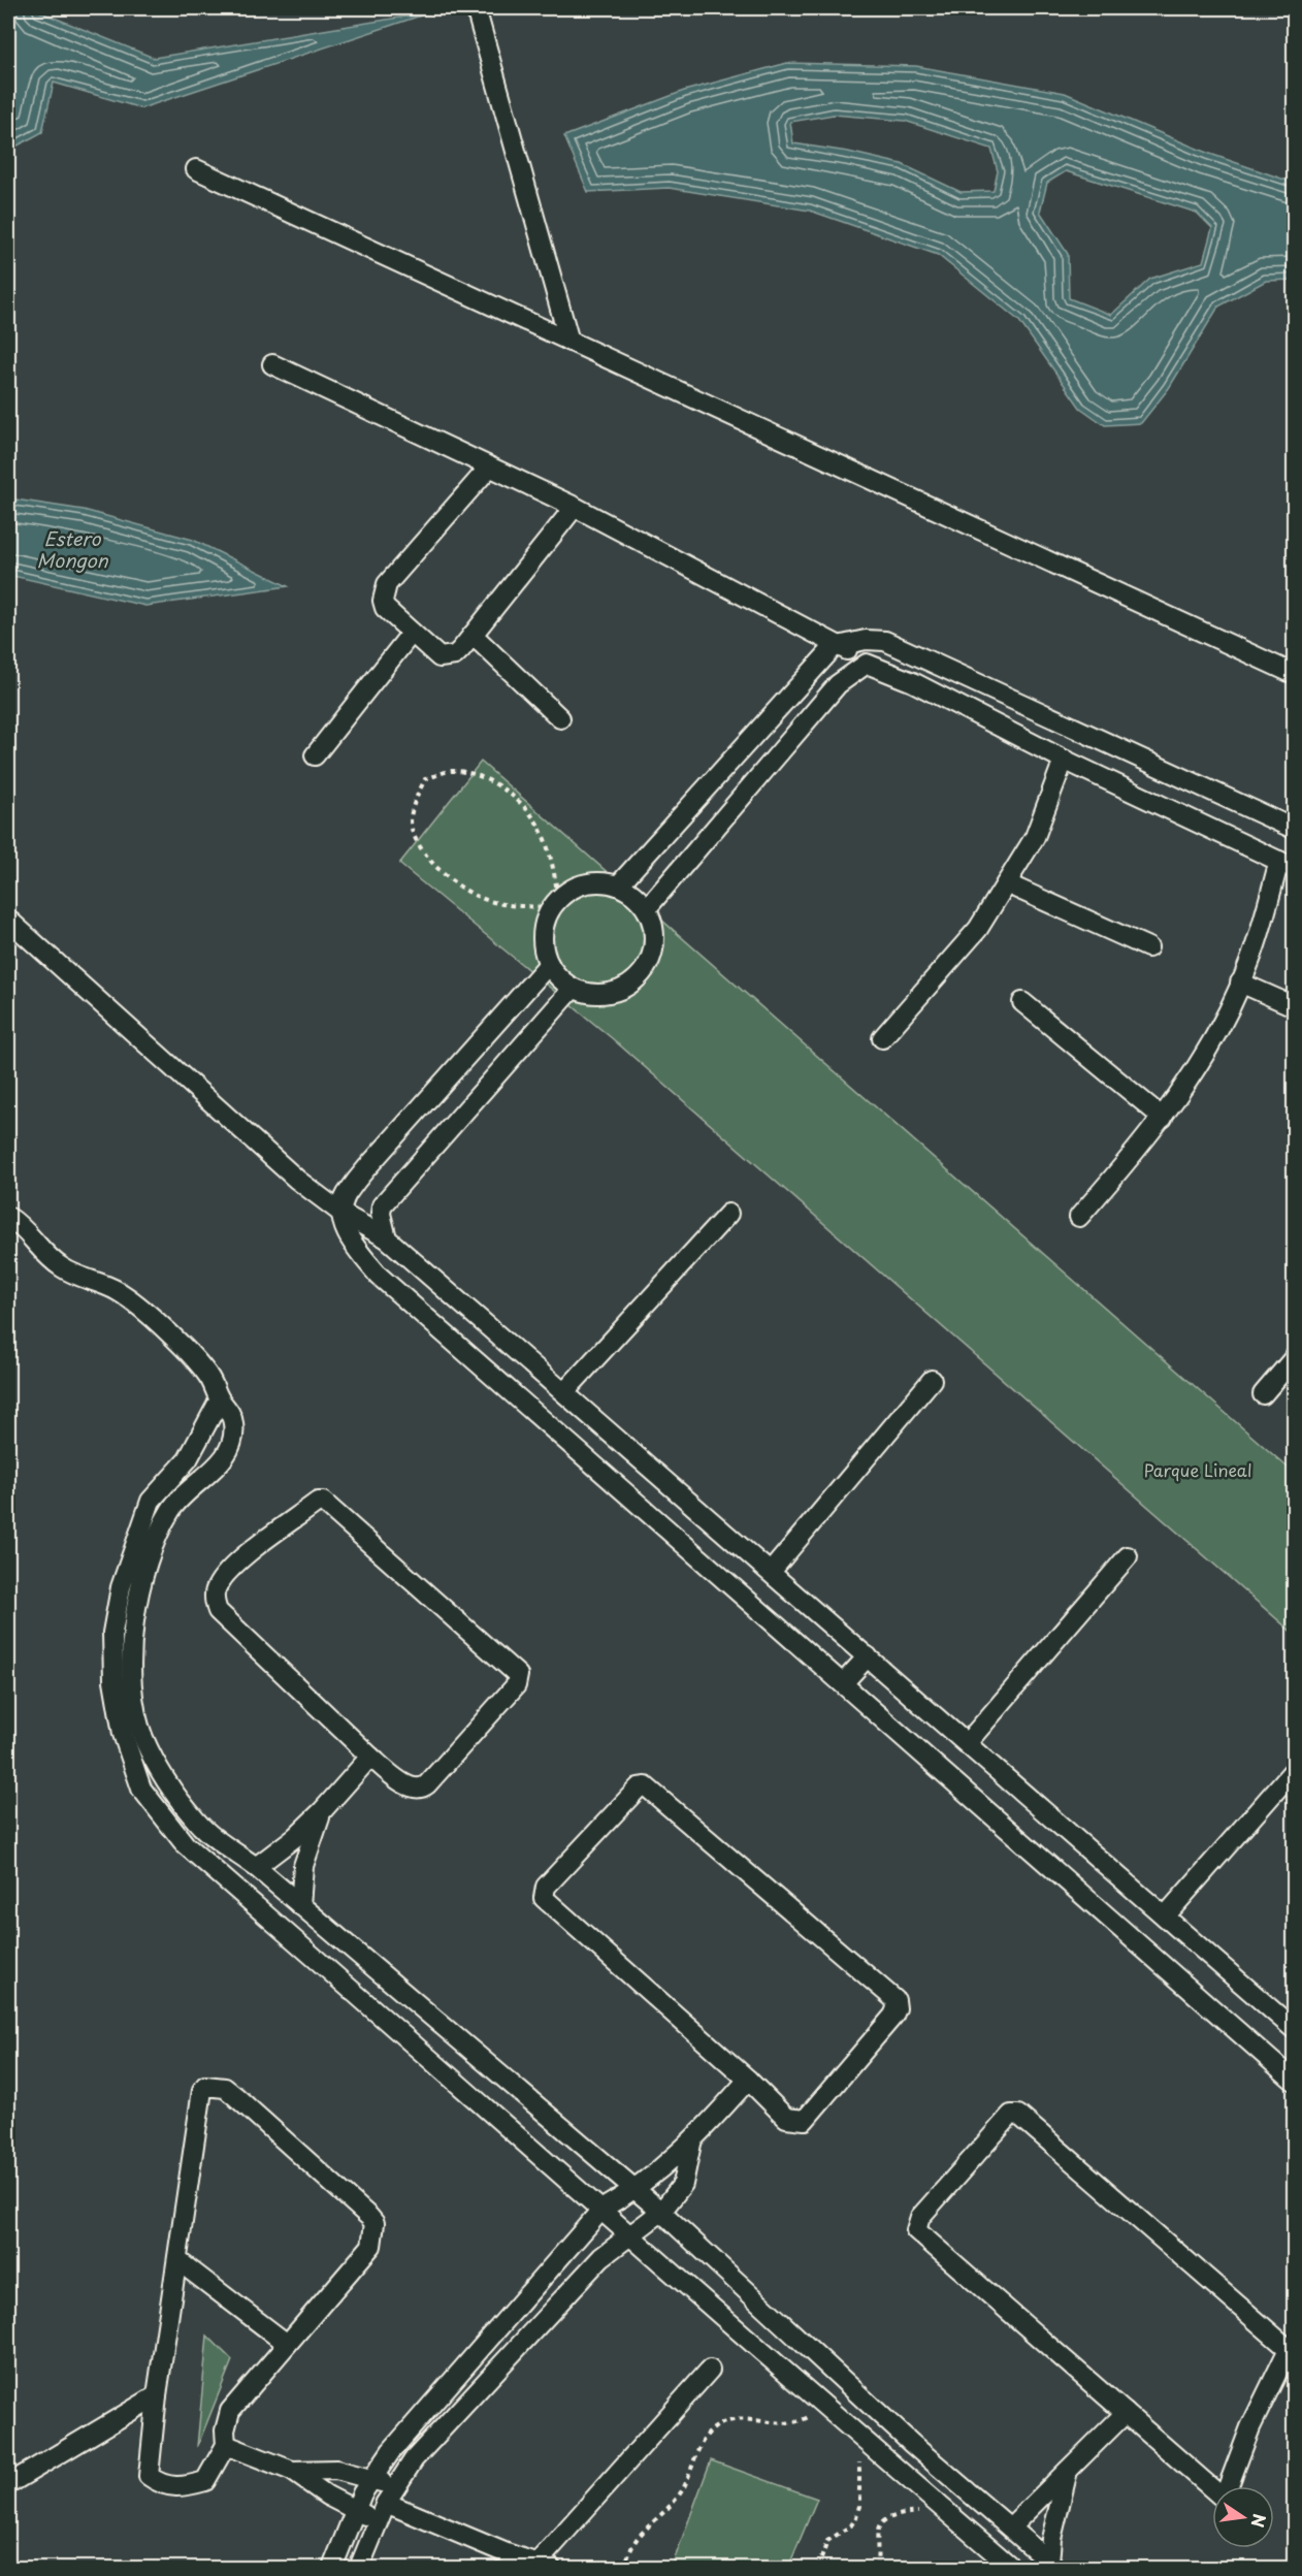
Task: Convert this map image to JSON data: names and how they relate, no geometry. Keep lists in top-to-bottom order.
{
  "water": ["Estero Mongon"],
  "parks": ["Parque Lineal"],
  "north": "right"
}
